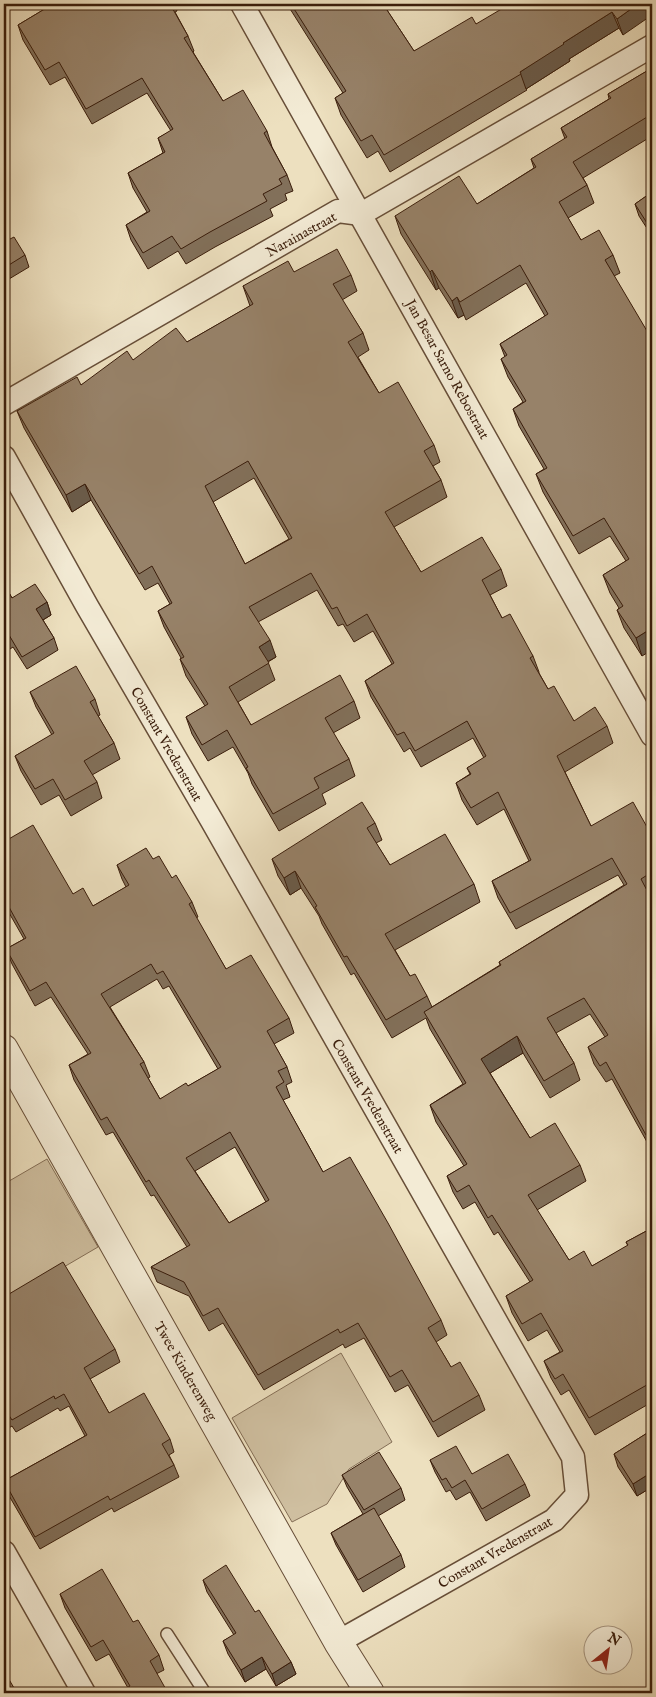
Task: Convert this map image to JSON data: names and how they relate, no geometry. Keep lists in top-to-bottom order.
{
  "streets": {
    "street": [
      "Narainastraat",
      "Jan Besar Sarno Rebostraat",
      "Constant Vredenstraat",
      "Twee Kinderenweg"
    ]
  },
  "crossings": [
    ["Narainastraat", "Jan Besar Sarno Rebostraat"],
    ["Constant Vredenstraat", "Twee Kinderenweg"]
  ],
  "north": "top right"
}
